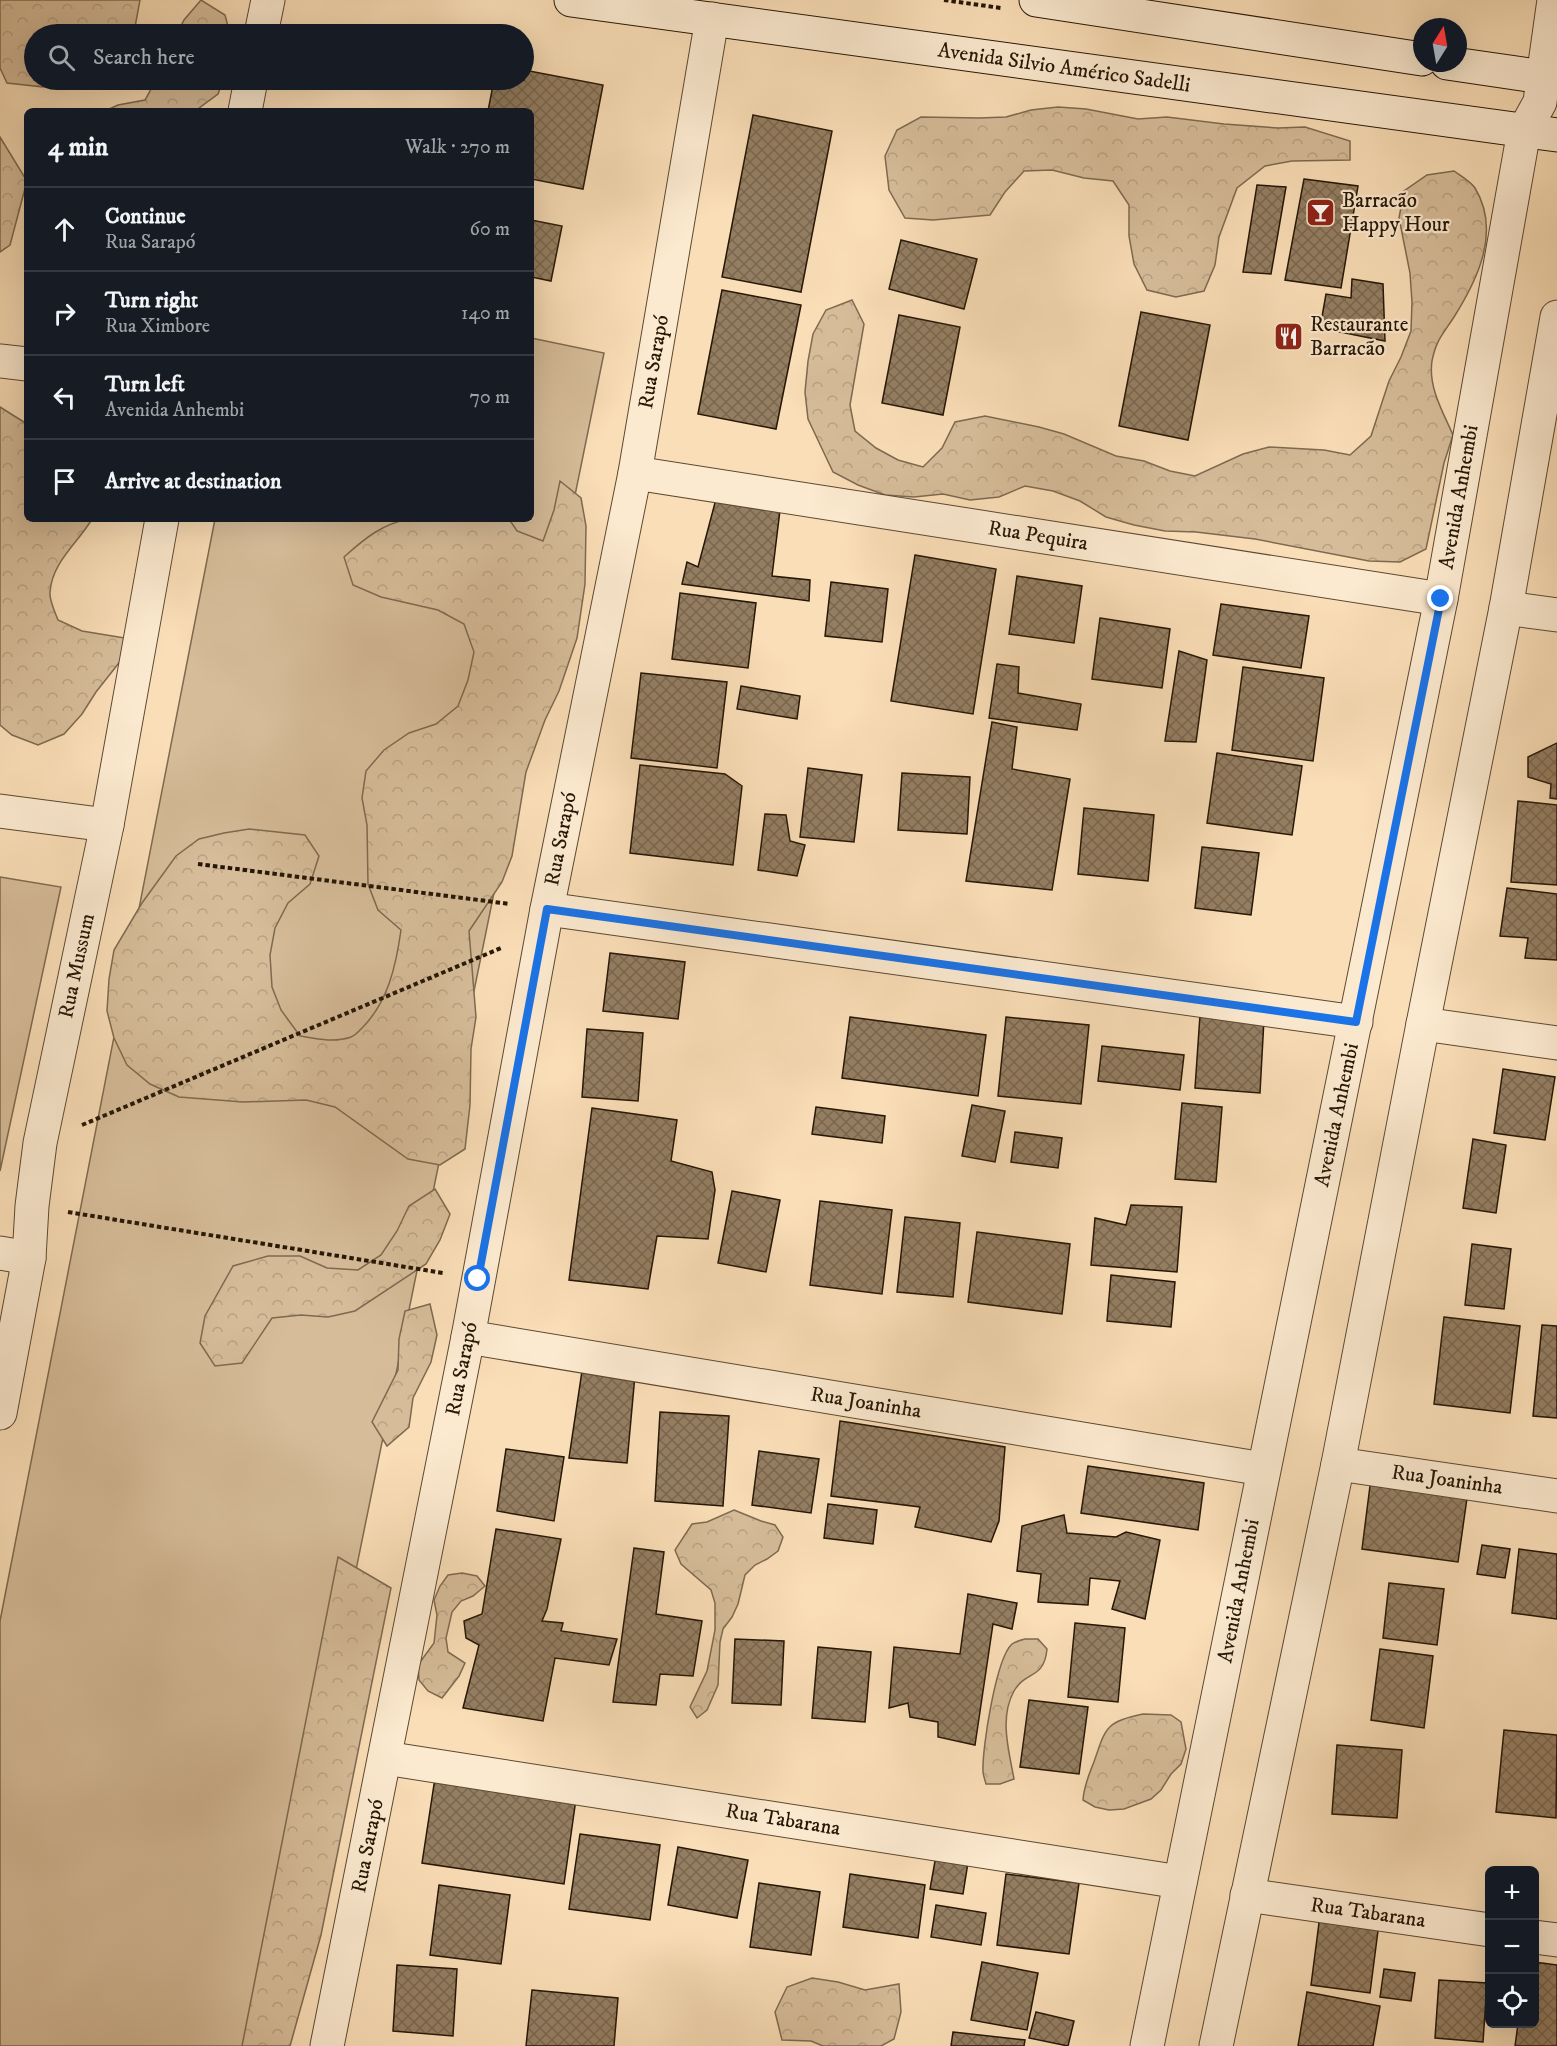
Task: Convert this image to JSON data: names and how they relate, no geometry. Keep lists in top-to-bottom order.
{
  "streets": {
    "street": [
      "Avenida Silvio Américo Sadelli",
      "Rua Sarapó",
      "Avenida Anhembi",
      "Rua Pequira",
      "Rua Mussum",
      "Rua Joaninha",
      "Rua Tabarana"
    ]
  },
  "crossings": [
    ["Avenida Silvio Américo Sadelli", "Rua Sarapó"],
    ["Avenida Silvio Américo Sadelli", "Avenida Anhembi"],
    ["Rua Sarapó", "Rua Pequira"],
    ["Rua Sarapó", "Rua Joaninha"],
    ["Rua Sarapó", "Rua Tabarana"],
    ["Avenida Anhembi", "Rua Pequira"],
    ["Avenida Anhembi", "Rua Joaninha"],
    ["Avenida Anhembi", "Rua Tabarana"]
  ],
  "places": {
    "bar": ["Barracão Happy Hour"],
    "restaurant": ["Restaurante Barracão"]
  },
  "north": "top",
  "page": {
    "search": "Search here",
    "heading": ["4 min", "Walk · 270 m"],
    "list": [
      ["Continue", "Rua Sarapó", "60 m"],
      ["Turn right", "Rua Ximbore", "140 m"],
      ["Turn left", "Avenida Anhembi", "70 m"],
      "Arrive at destination"
    ],
    "map_buttons": ["+", "−"]
  }
}
